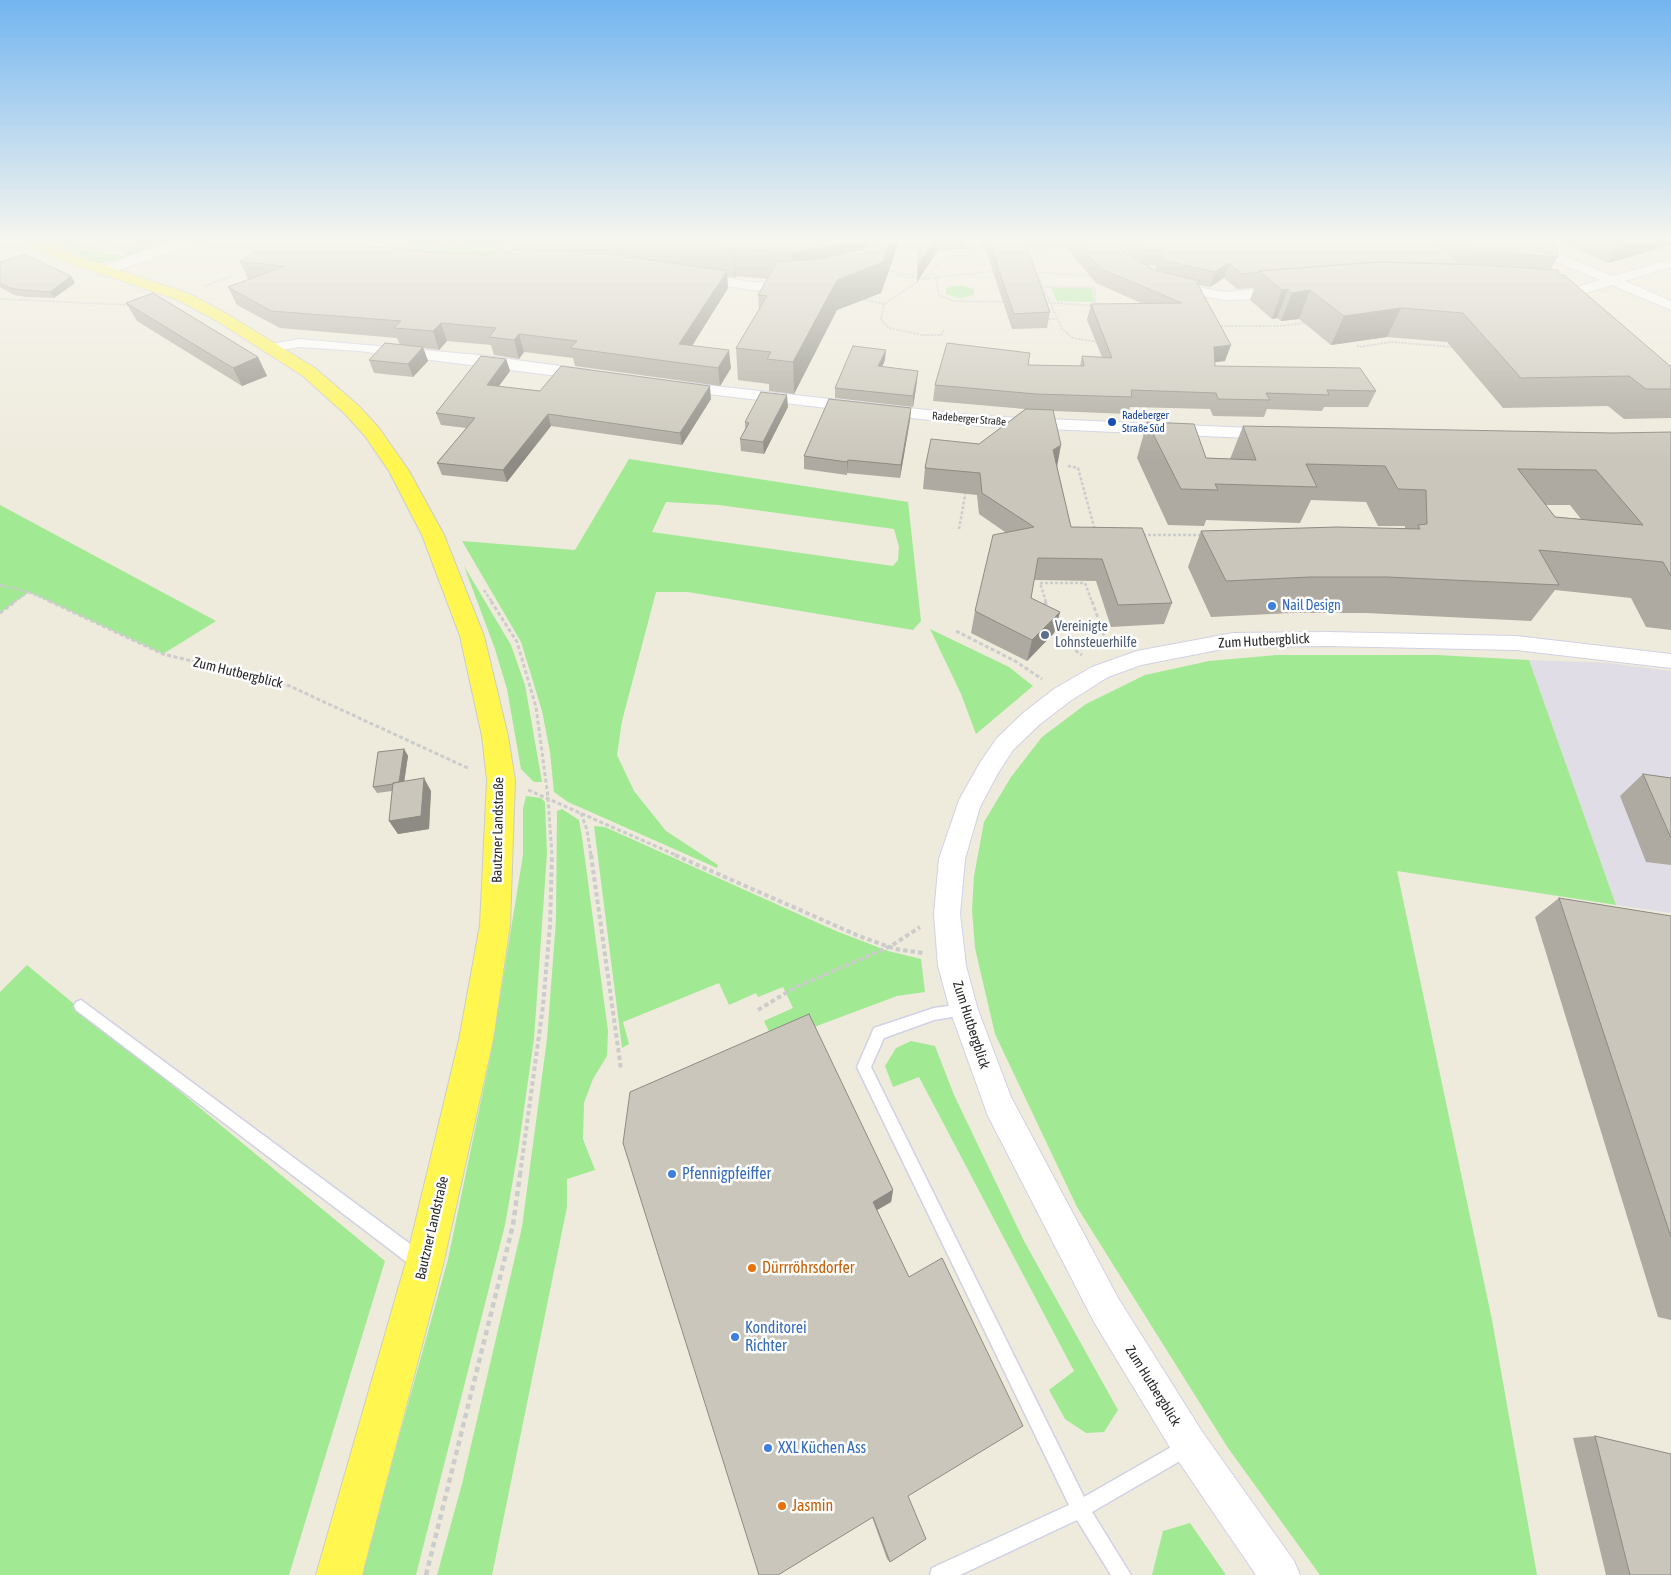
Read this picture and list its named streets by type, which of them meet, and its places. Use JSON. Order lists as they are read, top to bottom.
{
  "streets": {
    "main road": ["Bautzner Landstraße"],
    "street": ["Radeberger Straße", "Zum Hutbergblick"]
  },
  "crossings": [
    ["Zum Hutbergblick", "Bautzner Landstraße"]
  ],
  "places": [
    "Radeberger Straße Süd",
    "Nail Design",
    "Vereinigte Lohnsteuerhilfe",
    "Pfennigpfeiffer",
    "Dürrröhrsdorfer",
    "Konditorei Richter",
    "XXL Küchen Ass",
    "Jasmin"
  ]
}
